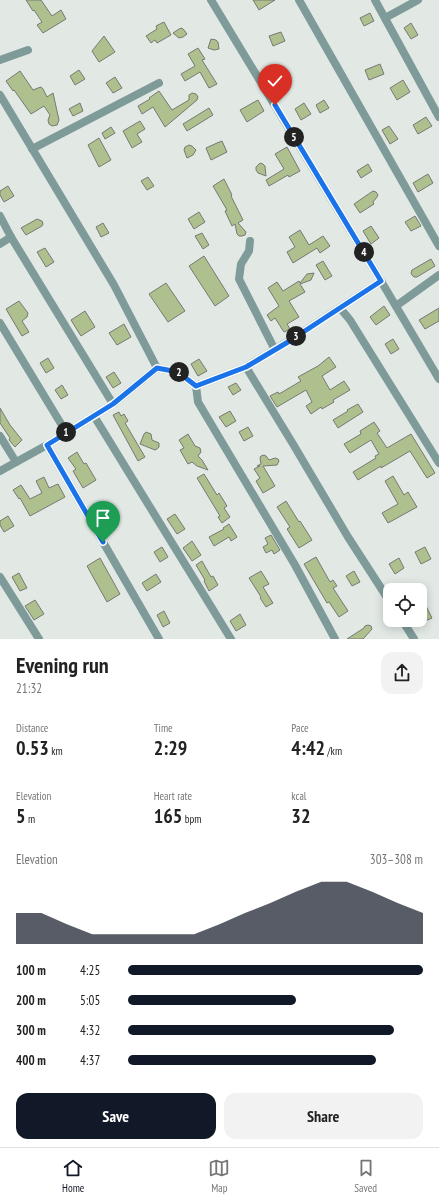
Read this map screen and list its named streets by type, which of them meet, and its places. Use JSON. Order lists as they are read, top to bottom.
{
  "page": {
    "pins": [
      "5",
      "4",
      "3",
      "2",
      "1"
    ],
    "heading": ["Evening run", "21:32"],
    "stats": [
      ["Distance", "0.53 km"],
      ["Time", "2:29"],
      ["Pace", "4:42 /km"],
      ["Elevation", "5 m"],
      ["Heart rate", "165 bpm"],
      ["kcal", "32"]
    ],
    "chart": ["Elevation", "303–308 m"],
    "list": [
      {
        "name": "100 m",
        "note": "4:25"
      },
      {
        "name": "200 m",
        "note": "5:05"
      },
      {
        "name": "300 m",
        "note": "4:32"
      },
      {
        "name": "400 m",
        "note": "4:37"
      }
    ],
    "buttons": ["Save", "Share"],
    "tabs": ["Home", "Map", "Saved"]
  }
}
